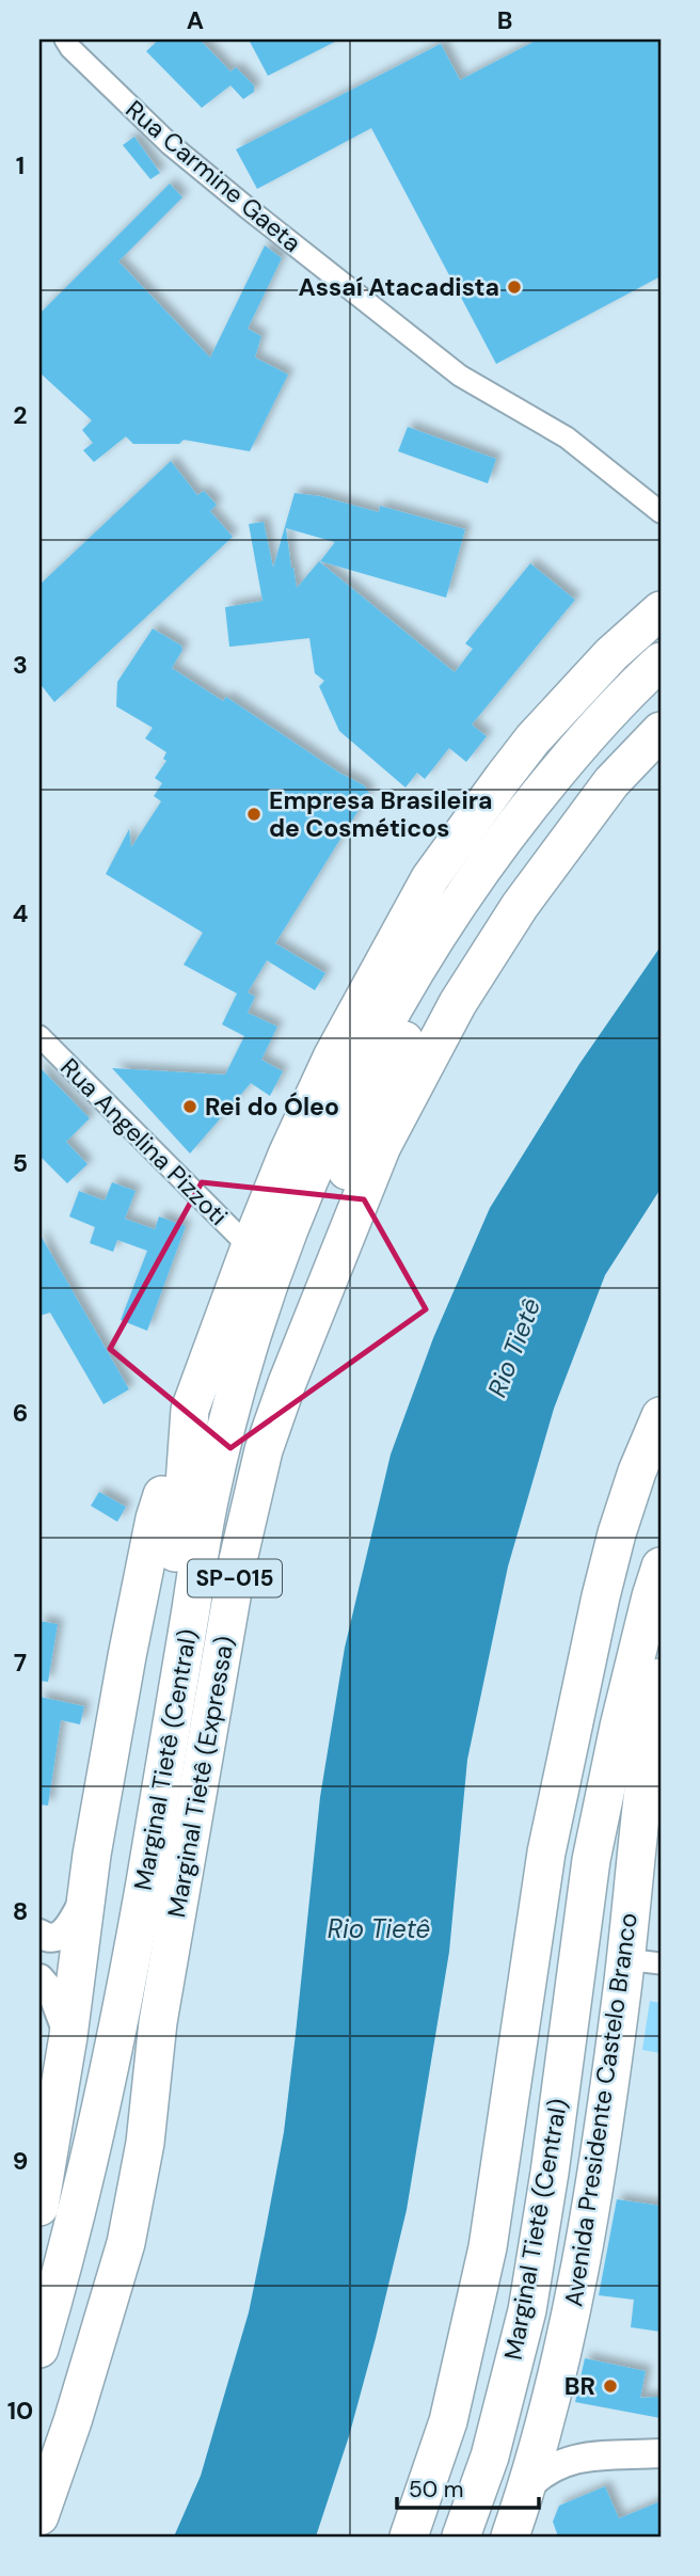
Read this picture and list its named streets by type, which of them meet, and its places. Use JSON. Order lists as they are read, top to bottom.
{
  "streets": {
    "highway": [
      "SP-015",
      "Marginal Tietê (Central)",
      "Marginal Tietê (Expressa)",
      "Avenida Presidente Castelo Branco"
    ],
    "street": ["Rua Carmine Gaeta", "Rua Angelina Pizzoti"]
  },
  "water": ["Rio Tietê"],
  "places": [
    "Assaí Atacadista",
    "Empresa Brasileira de Cosméticos",
    "Rei do Óleo",
    "BR"
  ],
  "scale_bar": "50 m",
  "grid": {
    "columns": ["A", "B"],
    "rows": [
      "1",
      "2",
      "3",
      "4",
      "5",
      "6",
      "7",
      "8",
      "9",
      "10"
    ]
  }
}
